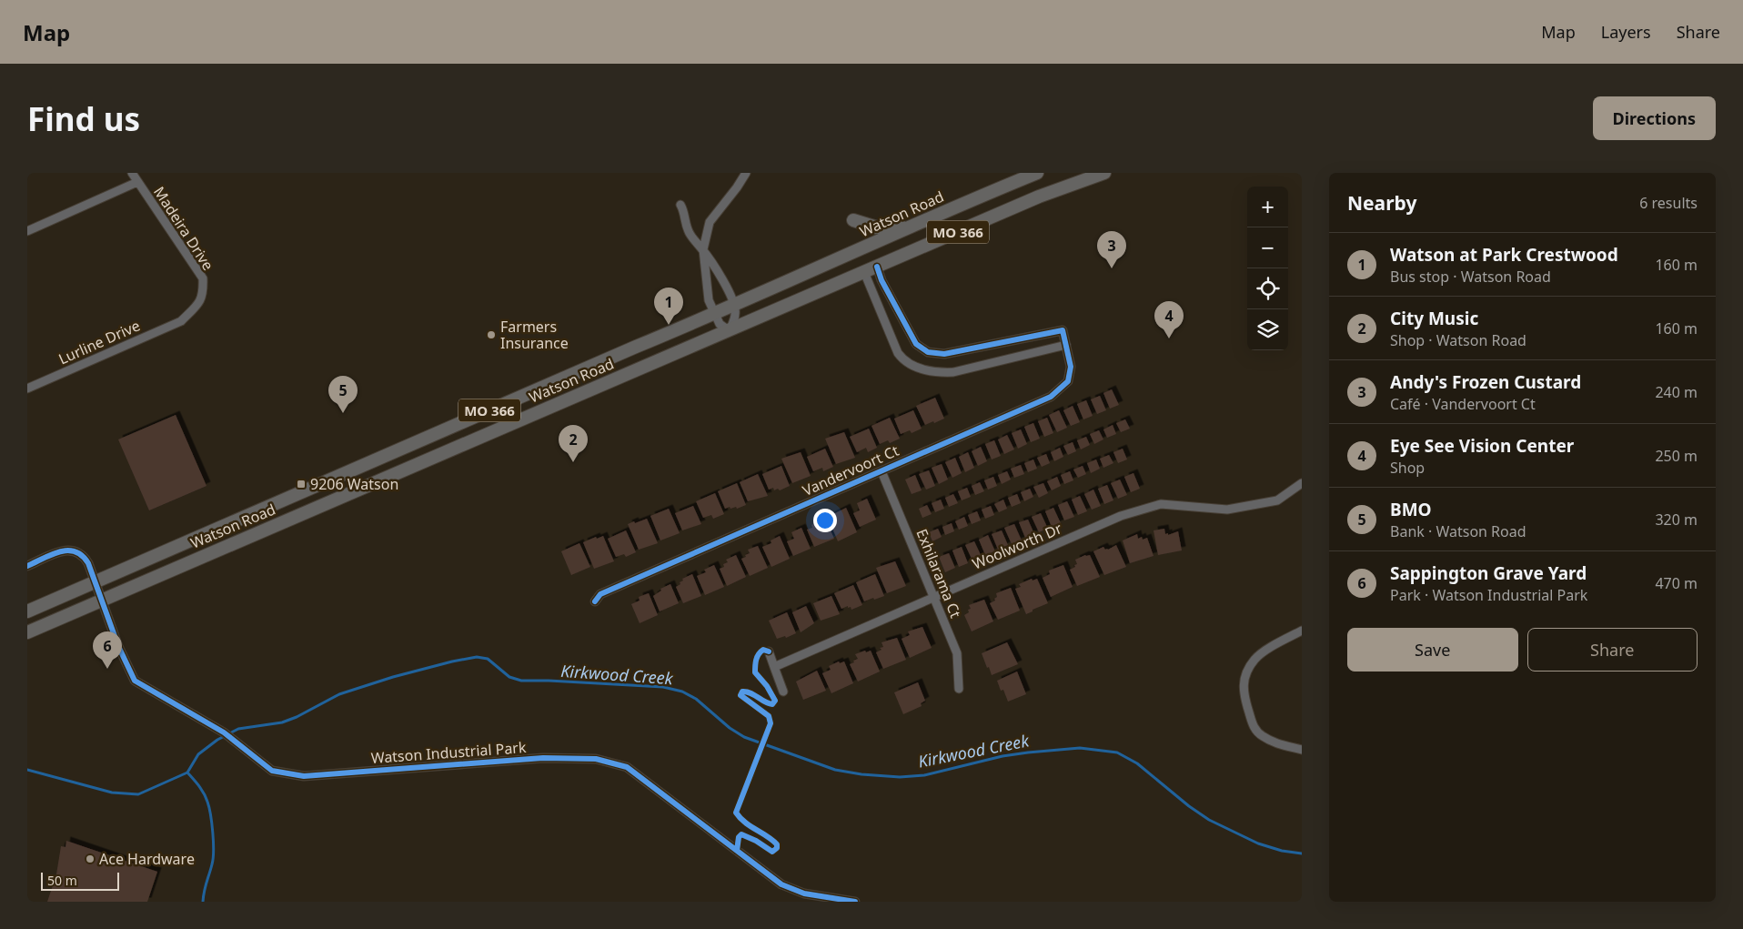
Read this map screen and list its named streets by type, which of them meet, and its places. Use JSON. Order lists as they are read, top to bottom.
{
  "streets": {
    "main road": ["Watson Road", "MO 366"],
    "street": [
      "Madeira Drive",
      "Lurline Drive",
      "Vandervoort Ct",
      "Woolworth Dr",
      "Exhilarama Ct",
      "Watson Industrial Park"
    ]
  },
  "crossings": [
    ["Watson Road", "Vandervoort Ct"],
    ["Watson Road", "Watson Industrial Park"],
    ["Madeira Drive", "Lurline Drive"],
    ["Vandervoort Ct", "Exhilarama Ct"],
    ["Woolworth Dr", "Exhilarama Ct"]
  ],
  "water": ["Kirkwood Creek"],
  "places": {
    "other": ["Farmers Insurance", "Ace Hardware"],
    "transit": ["9206 Watson"]
  },
  "scale_bar": "50 m",
  "page": {
    "header": "Map",
    "nav": ["Map", "Layers", "Share"],
    "buttons": [
      "Directions",
      ["Save", "Share"]
    ],
    "title": "Find us",
    "heading": ["Nearby", "6 results"],
    "map_buttons": ["+", "−"],
    "pins": [
      "3",
      "1",
      "4",
      "5",
      "2",
      "6"
    ],
    "list": [
      {
        "mark": "1",
        "name": "Watson at Park Crestwood",
        "note": "Bus stop · Watson Road",
        "value": "160 m"
      },
      {
        "mark": "2",
        "name": "City Music",
        "note": "Shop · Watson Road",
        "value": "160 m"
      },
      {
        "mark": "3",
        "name": "Andy's Frozen Custard",
        "note": "Café · Vandervoort Ct",
        "value": "240 m"
      },
      {
        "mark": "4",
        "name": "Eye See Vision Center",
        "note": "Shop",
        "value": "250 m"
      },
      {
        "mark": "5",
        "name": "BMO",
        "note": "Bank · Watson Road",
        "value": "320 m"
      },
      {
        "mark": "6",
        "name": "Sappington Grave Yard",
        "note": "Park · Watson Industrial Park",
        "value": "470 m"
      }
    ],
    "scale": "50 m"
  }
}
